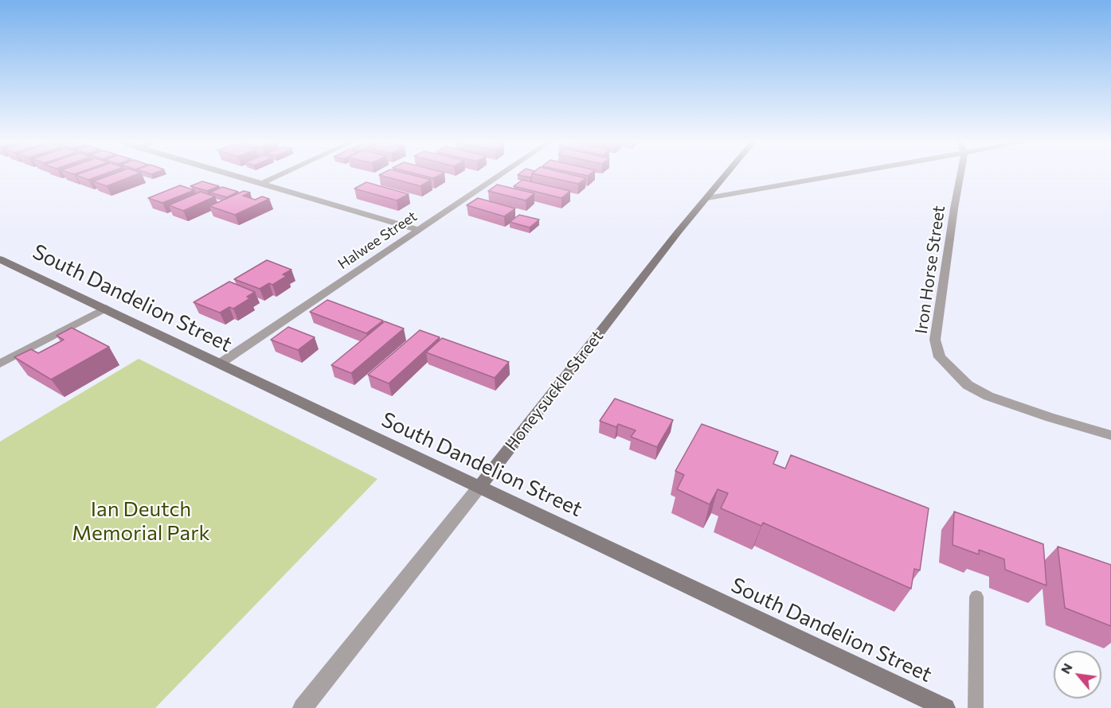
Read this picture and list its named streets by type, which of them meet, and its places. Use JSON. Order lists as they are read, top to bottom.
{
  "streets": {
    "street": [
      "Halwee Street",
      "Iron Horse Street",
      "South Dandelion Street",
      "Honeysuckle Street"
    ]
  },
  "crossings": [
    ["Halwee Street", "South Dandelion Street"],
    ["South Dandelion Street", "Honeysuckle Street"]
  ],
  "parks": ["Ian Deutch Memorial Park"],
  "north": "top left"
}
